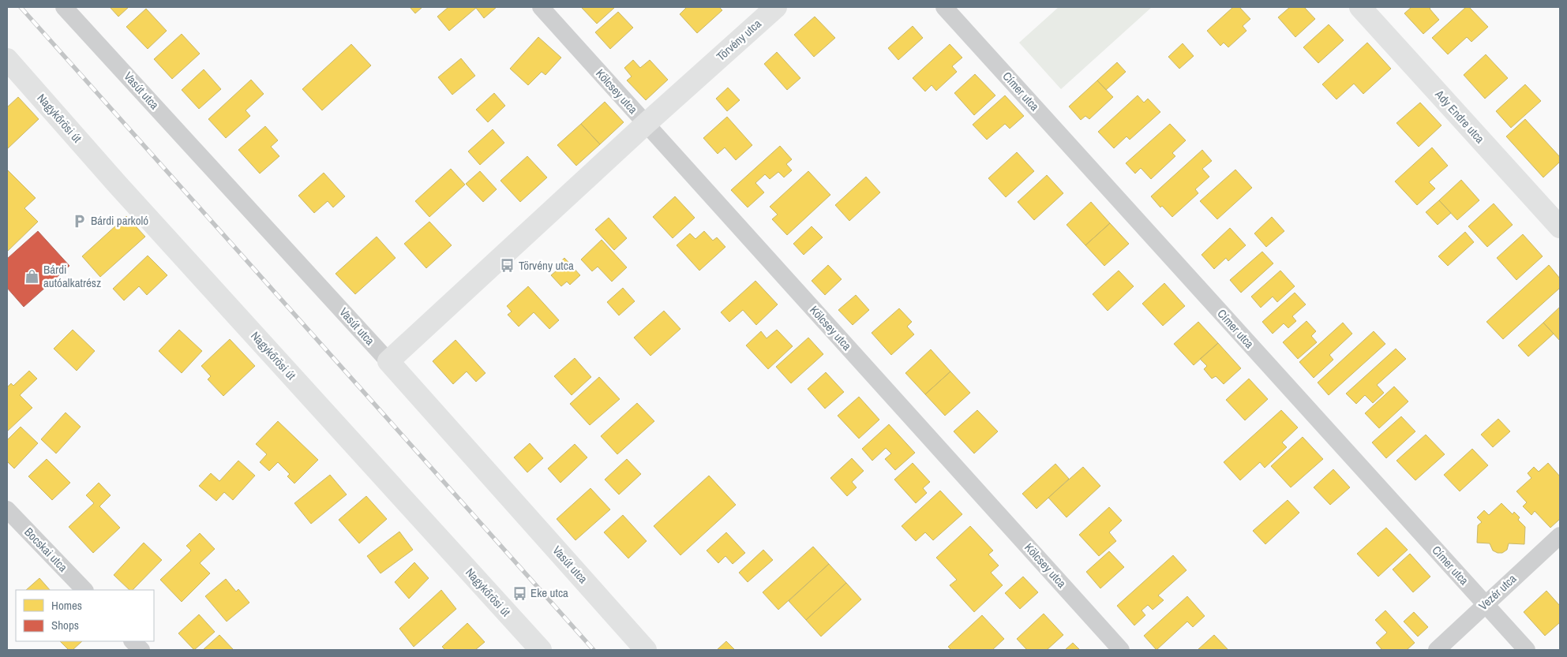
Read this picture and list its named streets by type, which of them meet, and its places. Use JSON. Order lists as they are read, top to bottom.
{
  "streets": {
    "street": [
      "Törvény utca",
      "Vasút utca",
      "Kölcsey utca",
      "Címer utca",
      "Ady Endre utca",
      "Nagykőrösi út",
      "Bocskai utca",
      "Vezér utca"
    ]
  },
  "crossings": [
    ["Törvény utca", "Vasút utca"],
    ["Törvény utca", "Kölcsey utca"],
    ["Címer utca", "Vezér utca"]
  ],
  "places": {
    "parking": ["Bárdi parkoló"],
    "bus stop": ["Törvény utca", "Eke utca"],
    "shop": ["Bárdi autóalkatrész"]
  },
  "legend": ["Homes", "Shops"]
}
